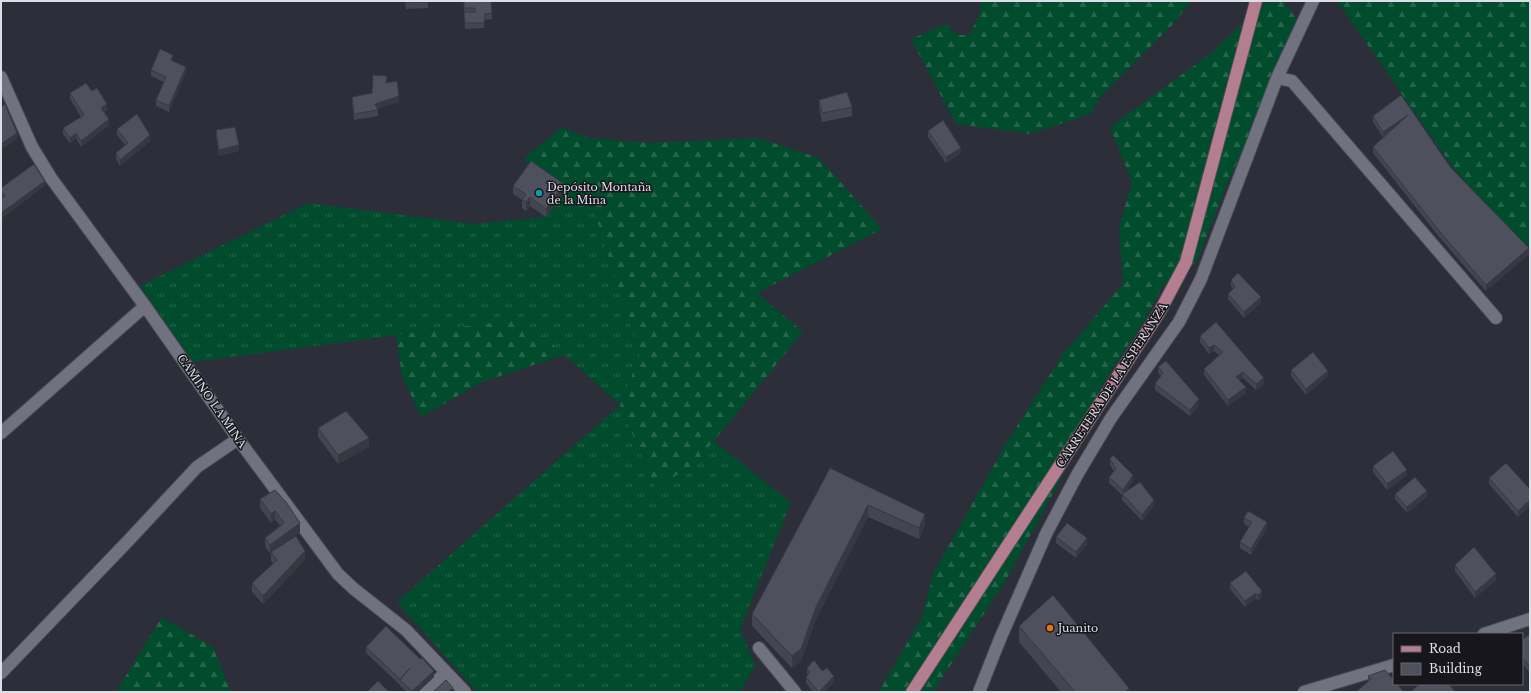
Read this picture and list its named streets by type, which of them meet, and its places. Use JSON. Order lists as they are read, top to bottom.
{
  "streets": {
    "main road": ["CARRETERA DE LA ESPERANZA"],
    "street": ["CAMINO LA MINA"]
  },
  "places": ["Depósito Montaña de la Mina", "Juanito"],
  "legend": ["Road", "Building"]
}
